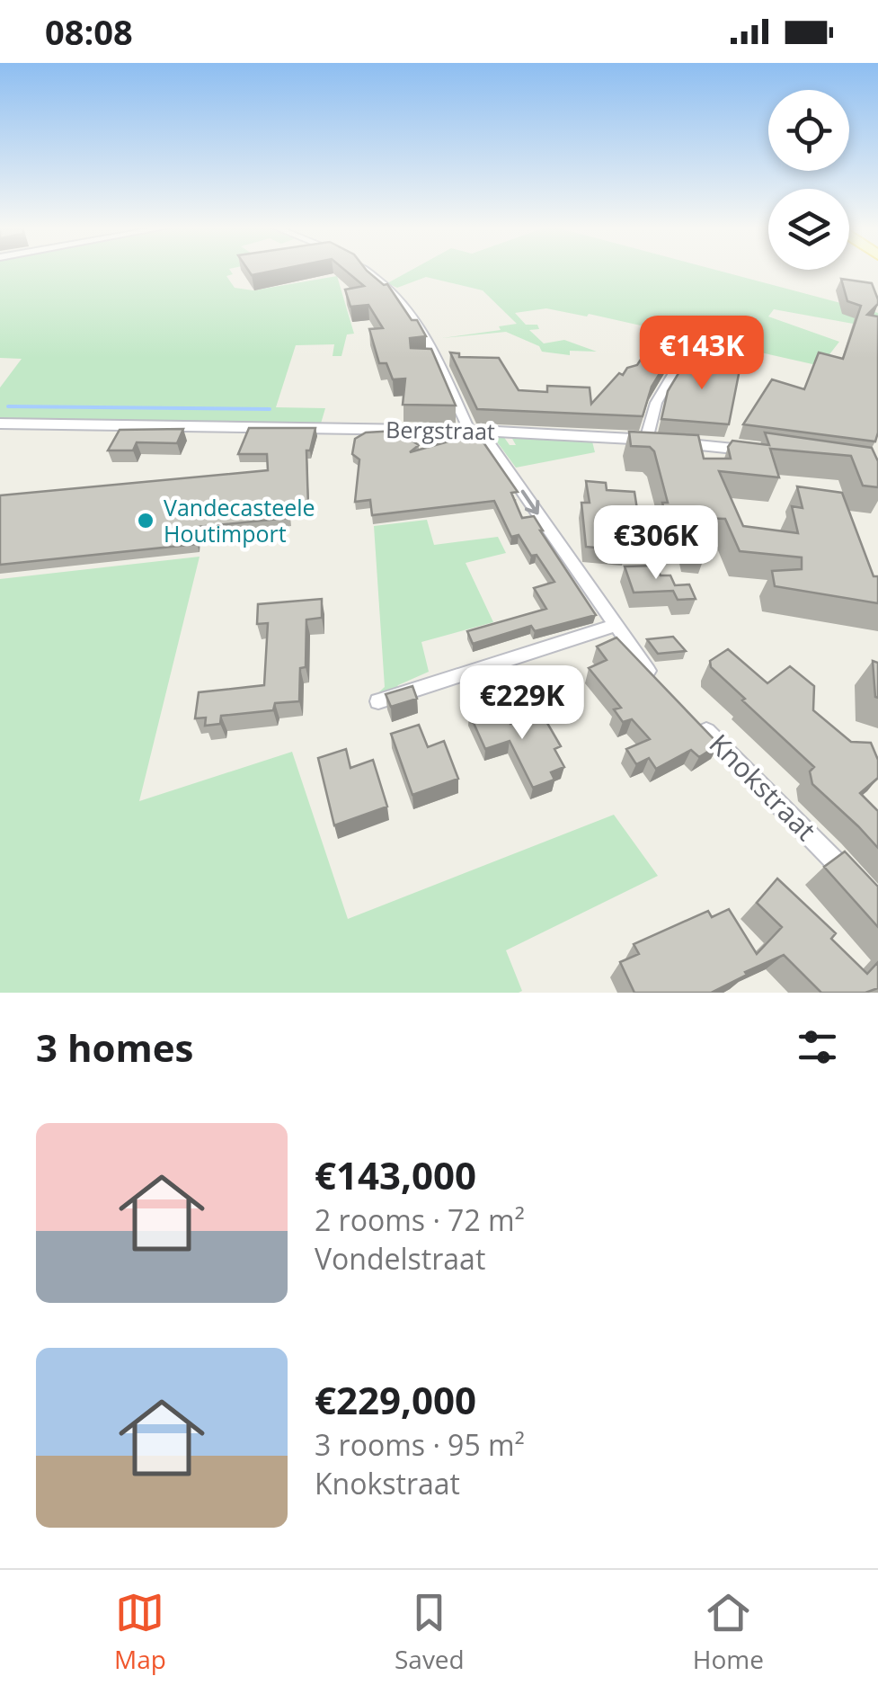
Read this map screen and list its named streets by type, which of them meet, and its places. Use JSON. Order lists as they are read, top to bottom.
{
  "streets": {
    "street": ["Bergstraat", "Knokstraat"]
  },
  "places": ["Vandecasteele Houtimport"],
  "page": {
    "status": "08:08",
    "price": ["€143K", "€306K", "€229K"],
    "heading": "3 homes",
    "list": [
      {
        "name": "€143,000",
        "note": "2 rooms · 72 m² · Vondelstraat"
      },
      {
        "name": "€229,000",
        "note": "3 rooms · 95 m² · Knokstraat"
      }
    ],
    "tabs": ["Map", "Saved", "Home"]
  }
}
